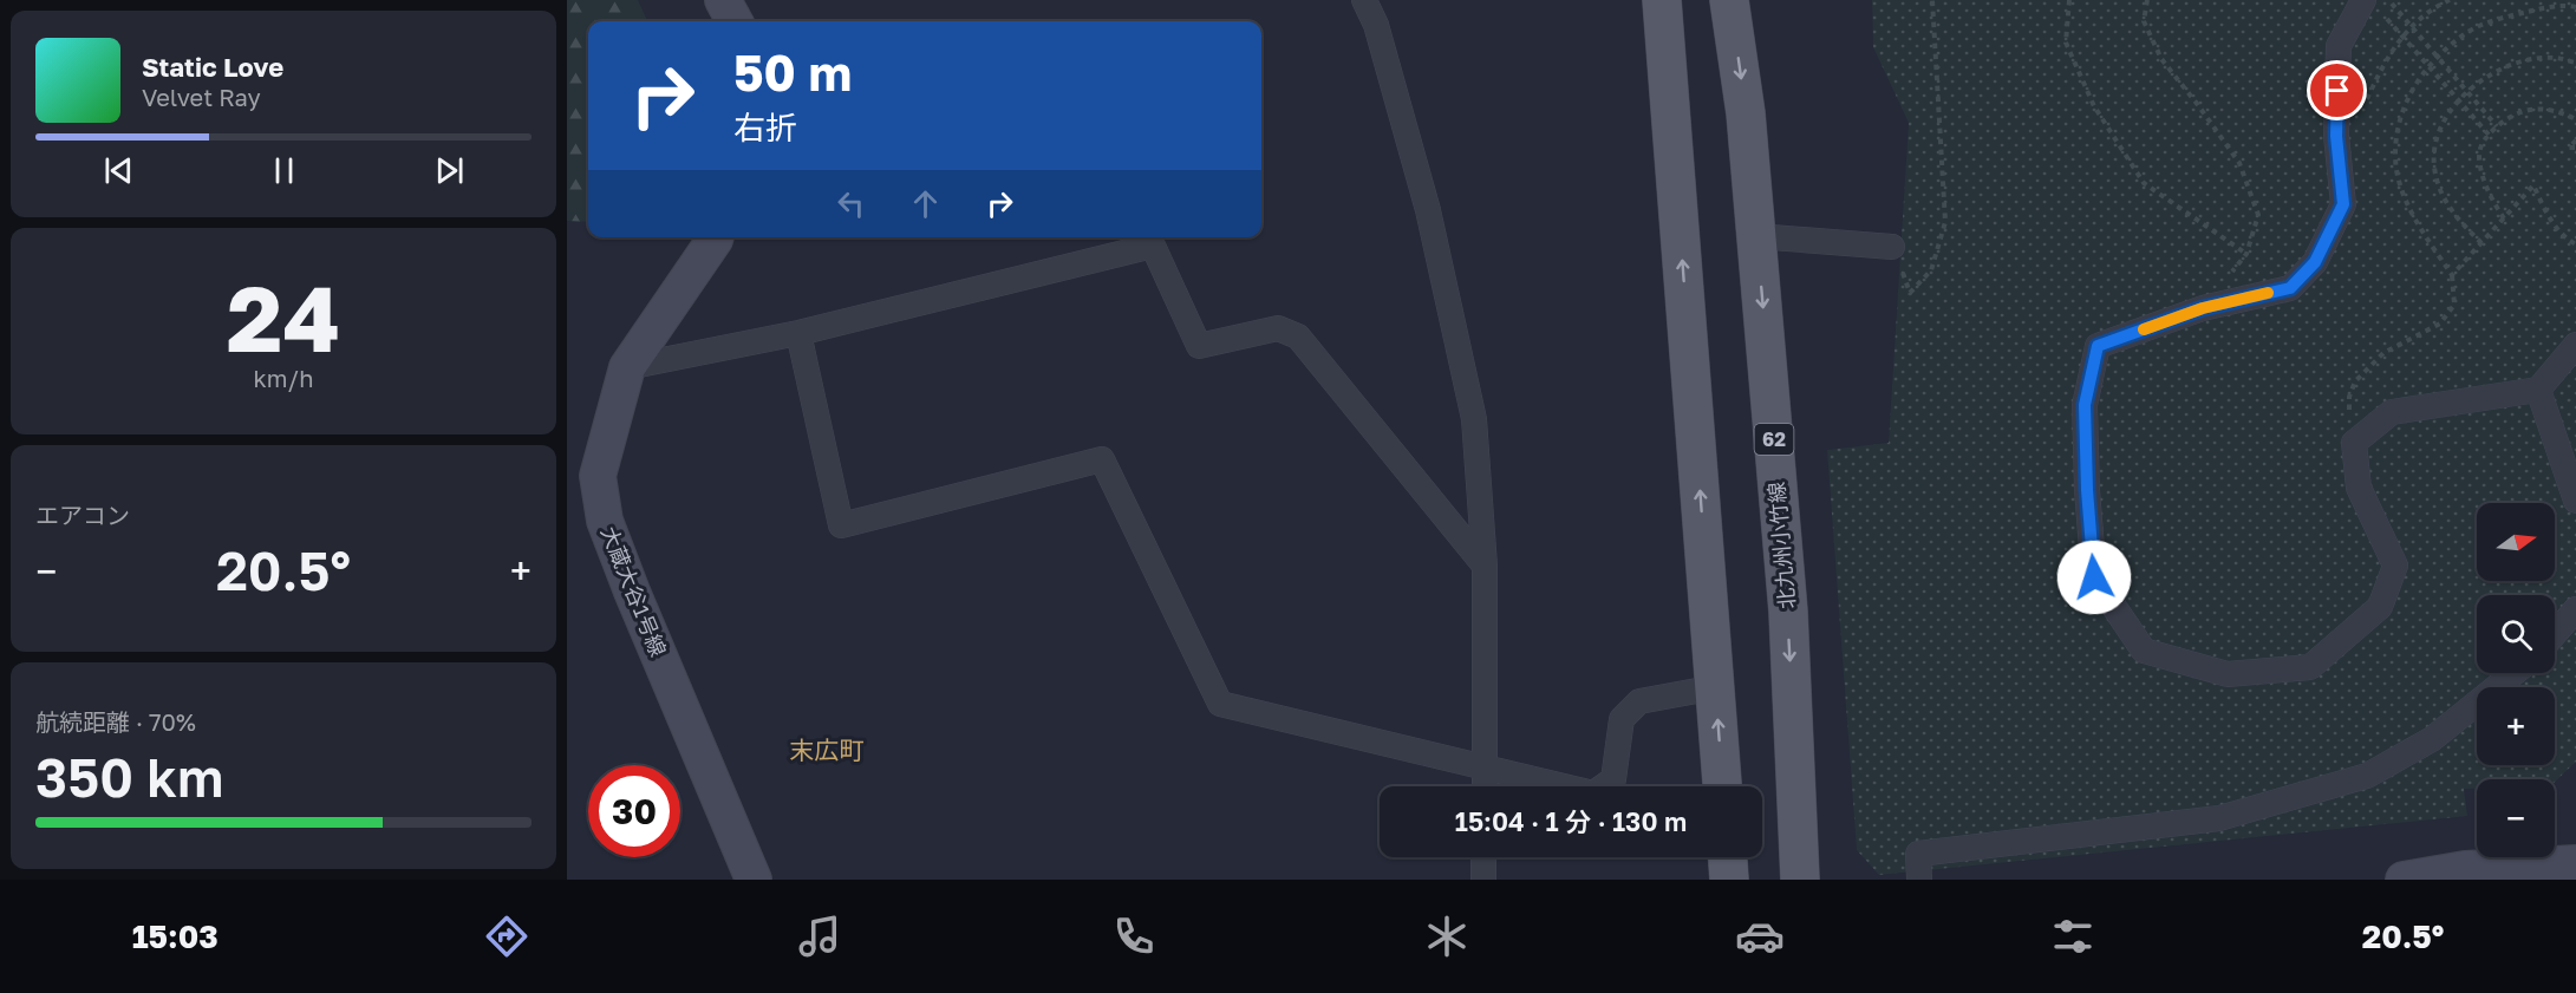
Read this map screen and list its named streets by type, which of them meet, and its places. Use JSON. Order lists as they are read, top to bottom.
{
  "streets": {
    "main road": ["62", "北九州小竹線"],
    "street": ["大蔵大谷1号線"]
  },
  "districts": ["末広町"],
  "north": "right",
  "page": {
    "turn": ["50 m", "右折"],
    "song": ["Static Love", "Velvet Ray"],
    "tile": [
      ["24", "km/h"],
      "エアコン",
      ["航続距離 · 70%", "350 km"]
    ],
    "map_buttons": ["+", "−"],
    "heat": ["−", "20.5°", "+"],
    "limit": "30",
    "trip": "15:04 · 1 分 · 130 m",
    "tabs": ["15:03", "20.5°"]
  }
}
